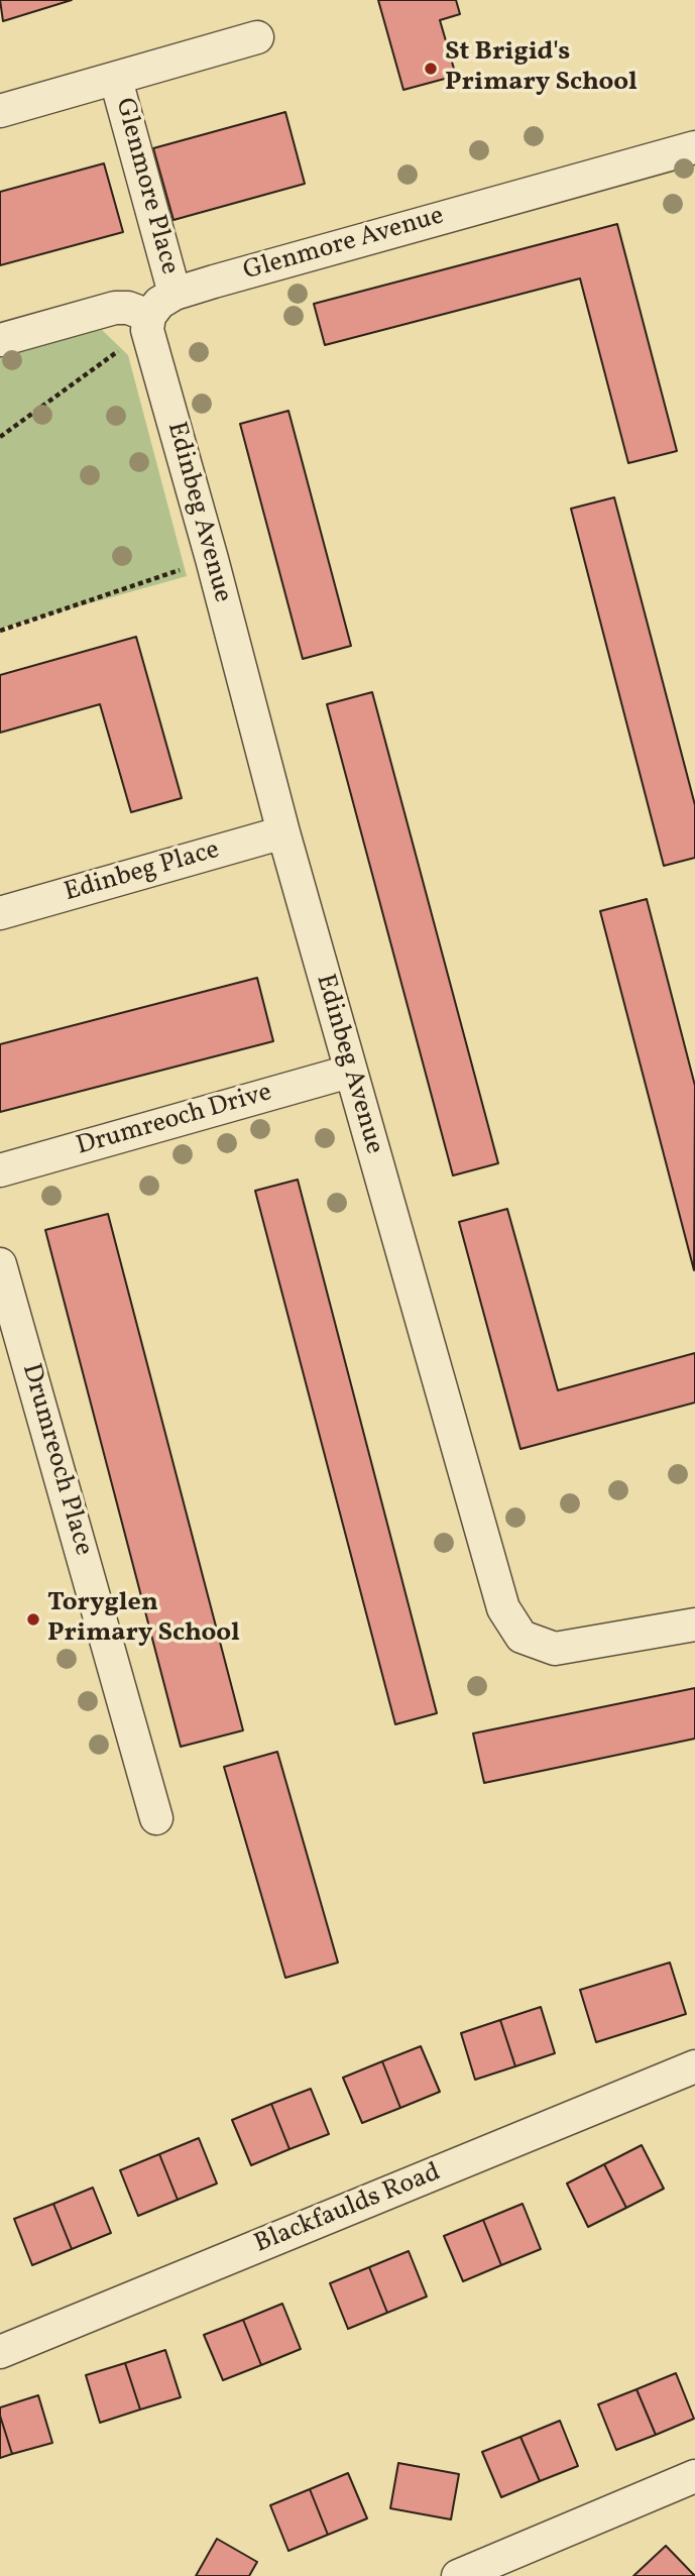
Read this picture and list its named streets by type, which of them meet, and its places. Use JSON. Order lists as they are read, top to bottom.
{
  "streets": {
    "street": [
      "Glenmore Place",
      "Glenmore Avenue",
      "Edinbeg Avenue",
      "Edinbeg Place",
      "Drumreoch Drive",
      "Drumreoch Place",
      "Blackfaulds Road"
    ]
  },
  "crossings": [
    ["Glenmore Place", "Glenmore Avenue"],
    ["Glenmore Avenue", "Edinbeg Avenue"],
    ["Edinbeg Avenue", "Edinbeg Place"],
    ["Edinbeg Avenue", "Drumreoch Drive"]
  ],
  "places": ["St Brigid's Primary School", "Toryglen Primary School"]
}
